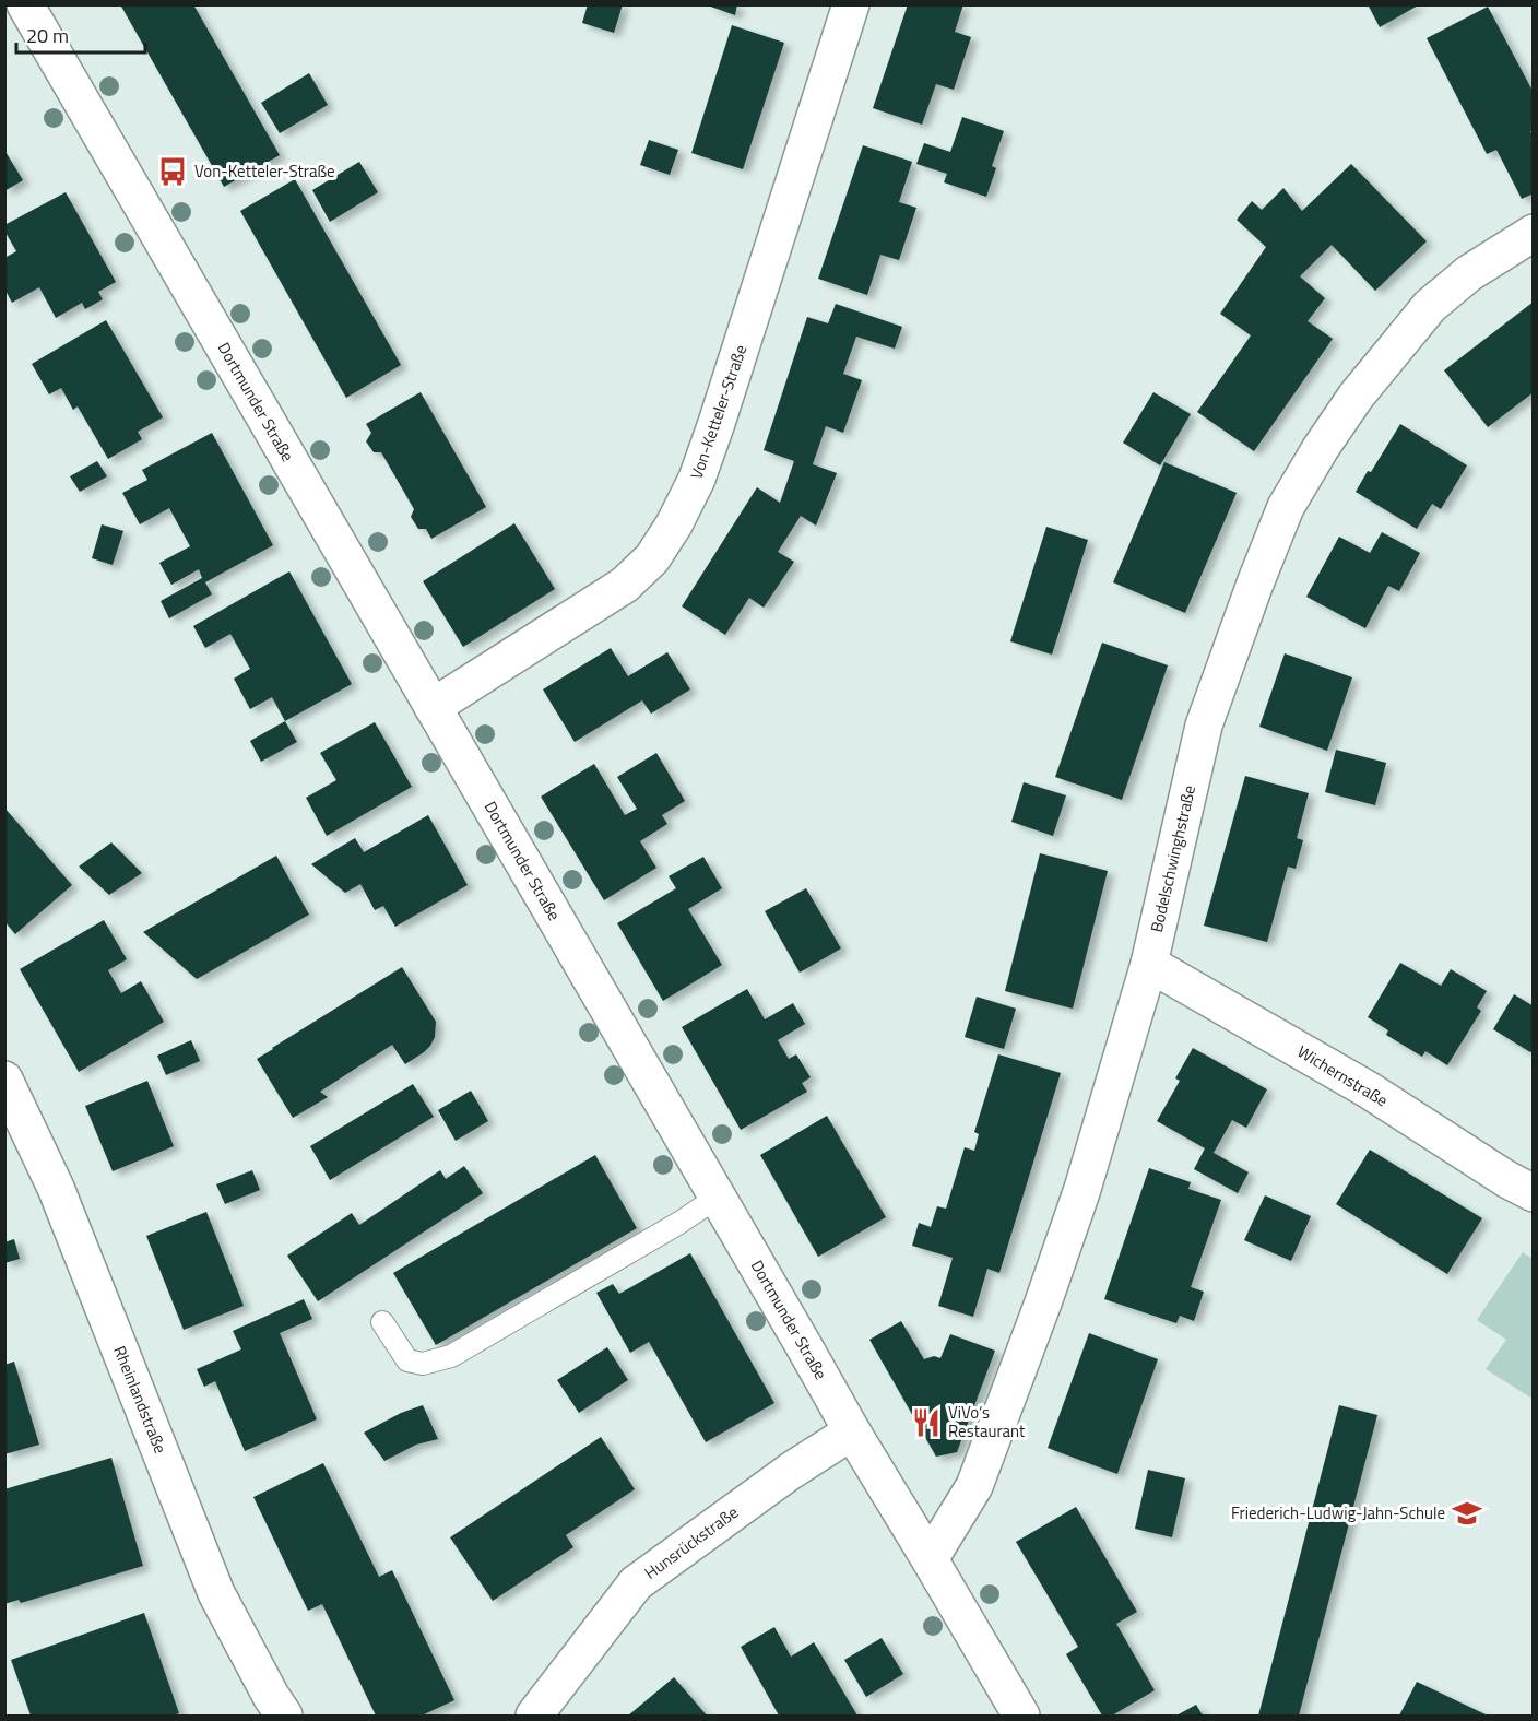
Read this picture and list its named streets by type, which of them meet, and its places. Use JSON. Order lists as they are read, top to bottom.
{
  "streets": {
    "street": [
      "Dortmunder Straße",
      "Von-Ketteler-Straße",
      "Bodelschwinghstraße",
      "Wichernstraße",
      "Rheinlandstraße",
      "Hunsrückstraße"
    ]
  },
  "crossings": [
    ["Dortmunder Straße", "Von-Ketteler-Straße"],
    ["Dortmunder Straße", "Bodelschwinghstraße"],
    ["Dortmunder Straße", "Hunsrückstraße"],
    ["Bodelschwinghstraße", "Wichernstraße"]
  ],
  "places": {
    "bus stop": ["Von-Ketteler-Straße"],
    "restaurant": ["ViVo‘s Restaurant"],
    "school or university": ["Friederich-Ludwig-Jahn-Schule"]
  },
  "scale_bar": "20 m"
}
